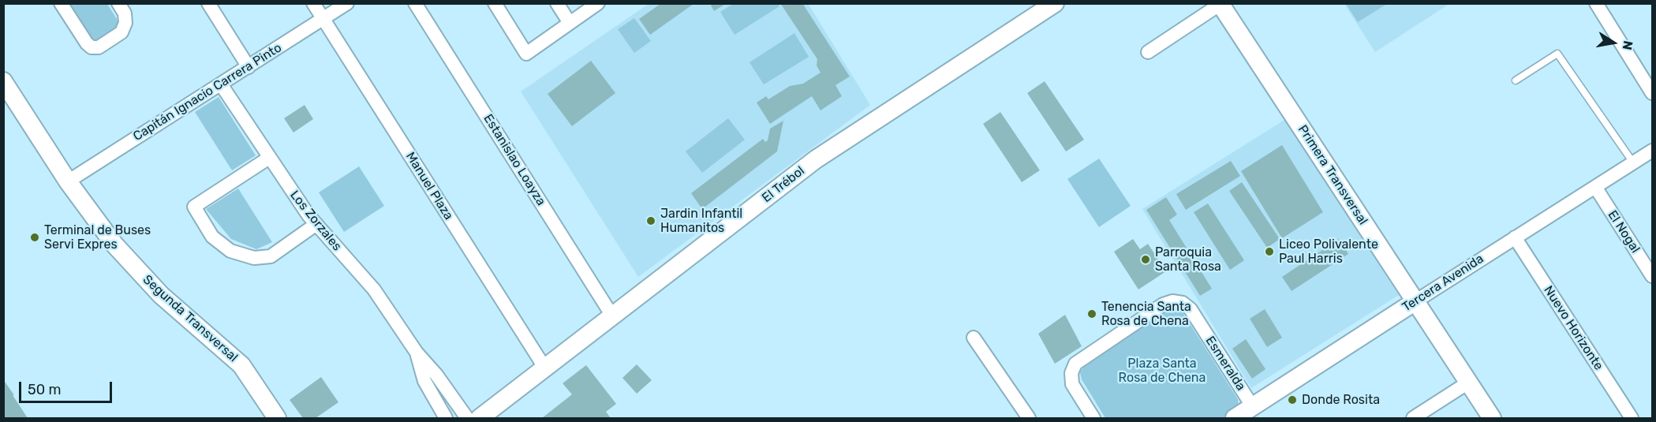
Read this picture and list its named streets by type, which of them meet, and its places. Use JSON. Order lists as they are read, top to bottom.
{
  "streets": {
    "street": [
      "Capitán Ignacio Carrera Pinto",
      "Estanislao Loayza",
      "Primera Transversal",
      "El Trébol",
      "Manuel Plaza",
      "Los Zorzales",
      "El Nogal",
      "Tercera Avenida",
      "Segunda Transversal",
      "Nuevo Horizonte",
      "Esmeralda"
    ]
  },
  "crossings": [
    ["Capitán Ignacio Carrera Pinto", "Manuel Plaza"],
    ["Capitán Ignacio Carrera Pinto", "Los Zorzales"],
    ["Capitán Ignacio Carrera Pinto", "Segunda Transversal"],
    ["Estanislao Loayza", "El Trébol"],
    ["Primera Transversal", "Tercera Avenida"],
    ["El Trébol", "Manuel Plaza"],
    ["El Nogal", "Tercera Avenida"],
    ["Tercera Avenida", "Nuevo Horizonte"],
    ["Tercera Avenida", "Esmeralda"]
  ],
  "parks": ["Plaza Santa Rosa de Chena"],
  "places": [
    "Jardin Infantil Humanitos",
    "Terminal de Buses Servi Expres",
    "Liceo Polivalente Paul Harris",
    "Parroquia Santa Rosa",
    "Tenencia Santa Rosa de Chena",
    "Donde Rosita"
  ],
  "scale_bar": "50 m",
  "north": "right"
}
